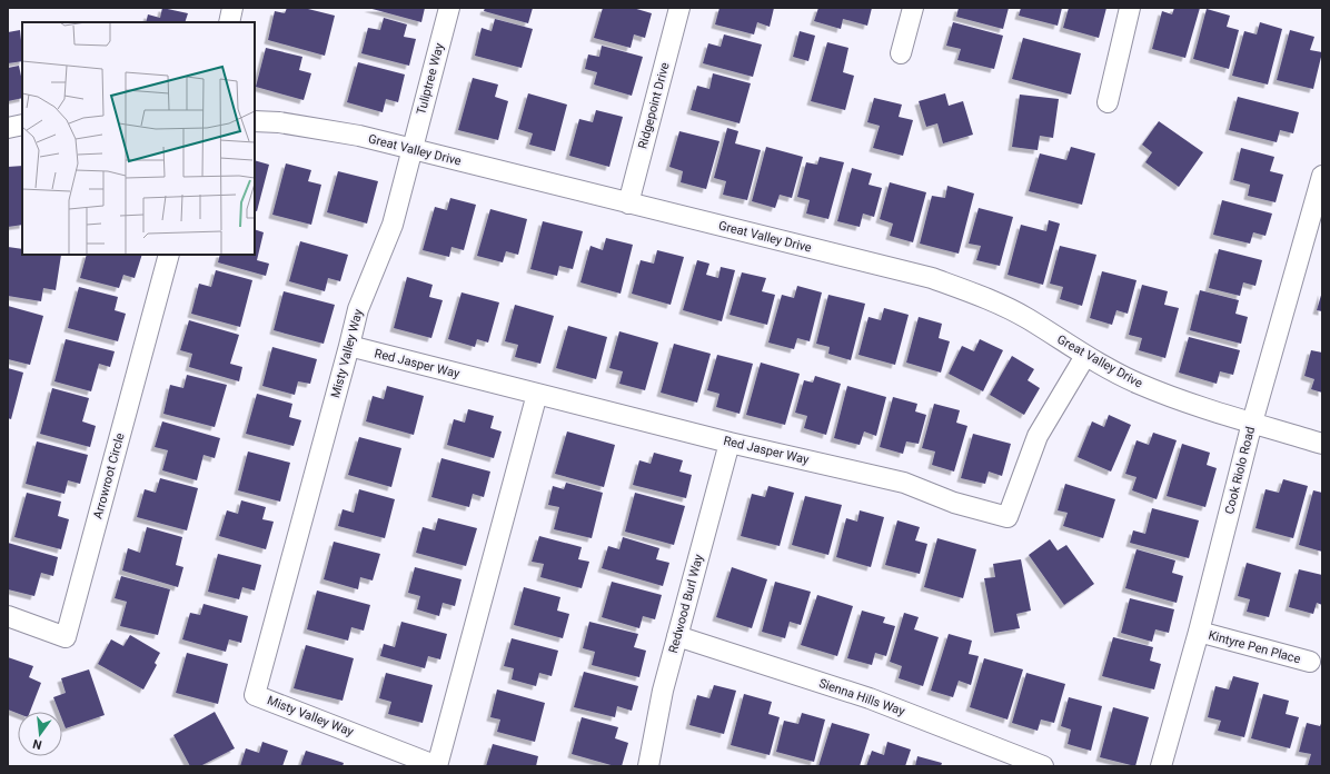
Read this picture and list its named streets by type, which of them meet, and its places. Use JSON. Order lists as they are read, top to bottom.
{
  "streets": {
    "street": [
      "Tuliptree Way",
      "Ridgepoint Drive",
      "Great Valley Drive",
      "Misty Valley Way",
      "Red Jasper Way",
      "Cook Riolo Road",
      "Arrowroot Circle",
      "Redwood Burl Way",
      "Kintyre Pen Place",
      "Sienna Hills Way"
    ]
  },
  "crossings": [
    ["Tuliptree Way", "Great Valley Drive"],
    ["Tuliptree Way", "Misty Valley Way"],
    ["Ridgepoint Drive", "Great Valley Drive"],
    ["Great Valley Drive", "Misty Valley Way"],
    ["Great Valley Drive", "Red Jasper Way"],
    ["Great Valley Drive", "Cook Riolo Road"],
    ["Misty Valley Way", "Red Jasper Way"],
    ["Red Jasper Way", "Redwood Burl Way"],
    ["Cook Riolo Road", "Kintyre Pen Place"],
    ["Redwood Burl Way", "Sienna Hills Way"]
  ],
  "north": "bottom"
}
